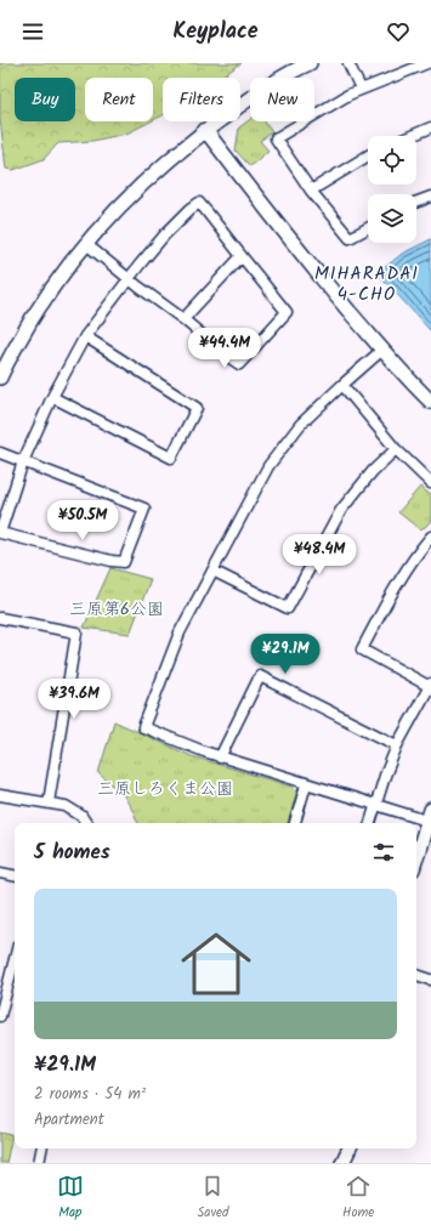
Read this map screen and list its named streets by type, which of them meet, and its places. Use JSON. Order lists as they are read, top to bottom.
{
  "districts": ["MIHARADAI 4-CHO"],
  "parks": ["三原第6公園", "三原しろくま公園"],
  "page": {
    "header": "Keyplace",
    "chip": [
      "Buy",
      "Rent",
      "Filters",
      "New"
    ],
    "price": [
      "¥44.4M",
      "¥50.5M",
      "¥48.4M",
      "¥29.1M",
      "¥39.6M"
    ],
    "heading": "5 homes",
    "list": [
      {
        "name": "¥29.1M",
        "note": "2 rooms · 54 m² · Apartment"
      }
    ],
    "tabs": ["Map", "Saved", "Home"]
  }
}
